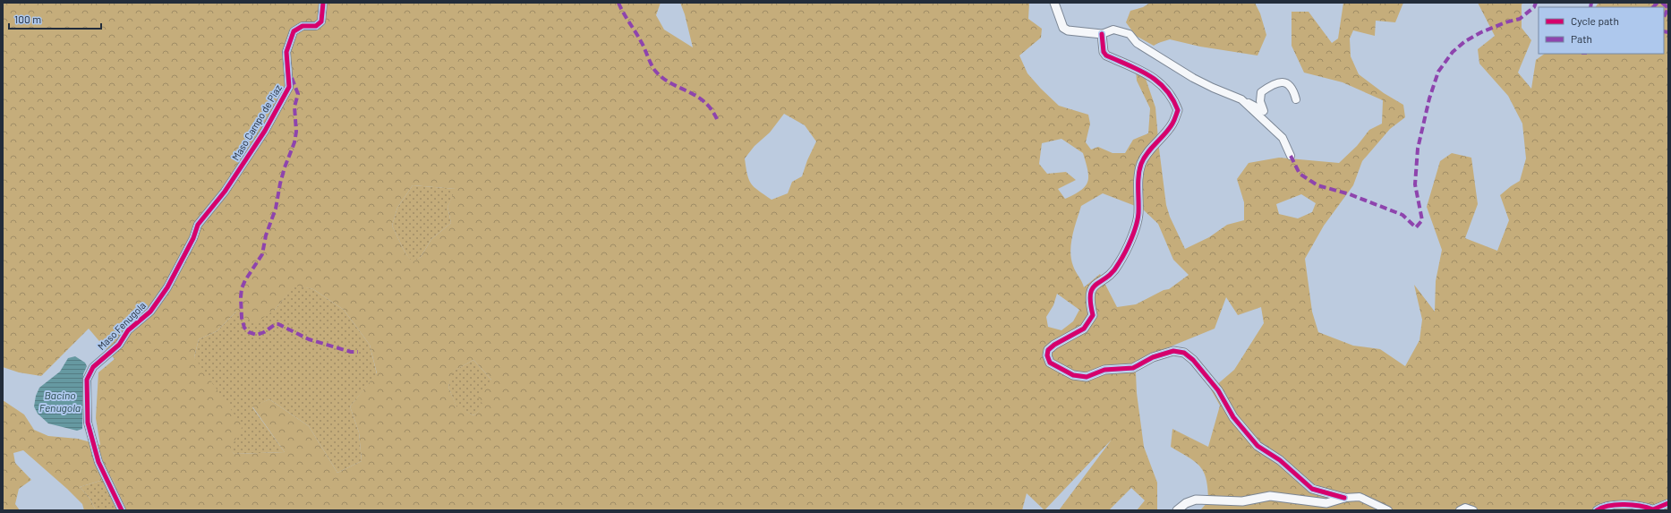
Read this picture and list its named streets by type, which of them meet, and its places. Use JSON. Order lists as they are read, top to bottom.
{
  "streets": {
    "street": ["Maso Campo de Piaz", "Maso Fenugola"]
  },
  "crossings": [
    ["Maso Campo de Piaz", "Maso Fenugola"]
  ],
  "water": ["Bacino Fenugola"],
  "legend": ["Cycle path", "Path"],
  "scale_bar": "100 m"
}
